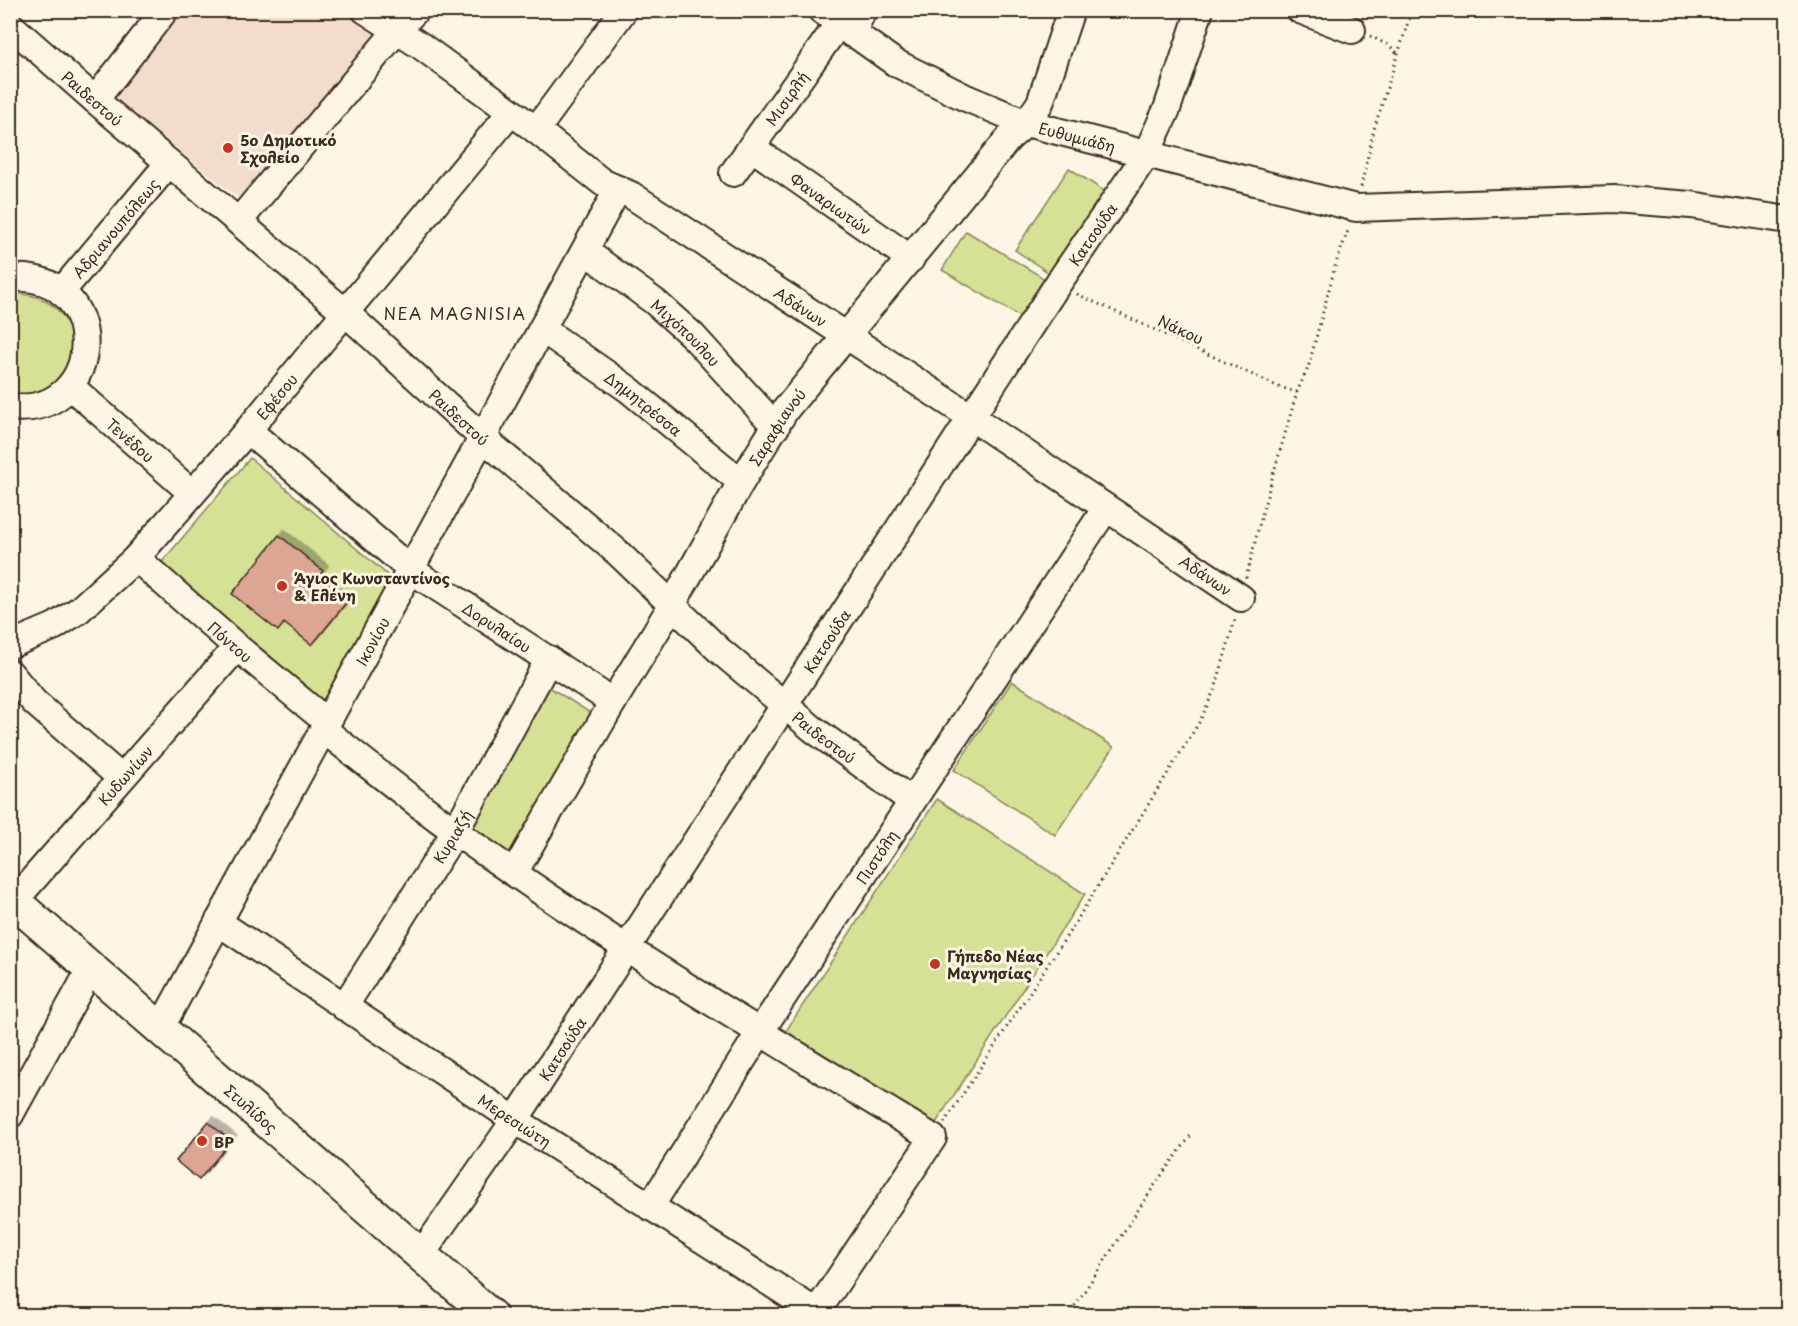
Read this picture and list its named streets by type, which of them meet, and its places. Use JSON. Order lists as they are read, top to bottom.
{
  "streets": {
    "main road": ["Στυλίδος"],
    "street": [
      "Ραιδεστού",
      "Μισιρλή",
      "Ευθυμιάδη",
      "Φαναριωτών",
      "Αδριανουπόλεως",
      "Κατσούδα",
      "Αδάνων",
      "Μιχόπουλου",
      "Εφέσου",
      "Δημητρέσσα",
      "Σαραφιανού",
      "Τενέδου",
      "Δορυλαίου",
      "Ικονίου",
      "Πόντου",
      "Κυδωνίων",
      "Κυριαζή",
      "Πιστόλη",
      "Μερεσιώτη"
    ],
    "path": ["Νάκου"]
  },
  "crossings": [
    ["Ραιδεστού", "Αδριανουπόλεως"],
    ["Ραιδεστού", "Κατσούδα"],
    ["Ραιδεστού", "Εφέσου"],
    ["Ραιδεστού", "Σαραφιανού"],
    ["Ραιδεστού", "Ικονίου"],
    ["Ραιδεστού", "Πιστόλη"],
    ["Μισιρλή", "Ευθυμιάδη"],
    ["Μισιρλή", "Φαναριωτών"],
    ["Ευθυμιάδη", "Κατσούδα"],
    ["Ευθυμιάδη", "Σαραφιανού"],
    ["Φαναριωτών", "Σαραφιανού"],
    ["Κατσούδα", "Αδάνων"],
    ["Κατσούδα", "Νάκου"],
    ["Κατσούδα", "Πόντου"],
    ["Κατσούδα", "Στυλίδος"],
    ["Κατσούδα", "Μερεσιώτη"],
    ["Αδάνων", "Εφέσου"],
    ["Αδάνων", "Σαραφιανού"],
    ["Αδάνων", "Ικονίου"],
    ["Αδάνων", "Πιστόλη"],
    ["Μιχόπουλου", "Σαραφιανού"],
    ["Μιχόπουλου", "Ικονίου"],
    ["Εφέσου", "Τενέδου"],
    ["Εφέσου", "Δορυλαίου"],
    ["Εφέσου", "Πόντου"],
    ["Δημητρέσσα", "Σαραφιανού"],
    ["Δημητρέσσα", "Ικονίου"],
    ["Σαραφιανού", "Δορυλαίου"],
    ["Σαραφιανού", "Πόντου"],
    ["Δορυλαίου", "Ικονίου"],
    ["Δορυλαίου", "Κυριαζή"],
    ["Ικονίου", "Πόντου"],
    ["Ικονίου", "Στυλίδος"],
    ["Ικονίου", "Μερεσιώτη"],
    ["Πόντου", "Κυδωνίων"],
    ["Πόντου", "Κυριαζή"],
    ["Πόντου", "Πιστόλη"],
    ["Πόντου", "Μερεσιώτη"],
    ["Κυδωνίων", "Στυλίδος"],
    ["Κυριαζή", "Μερεσιώτη"],
    ["Πιστόλη", "Μερεσιώτη"]
  ],
  "districts": ["NEA MAGNISIA"],
  "places": [
    "5ο Δημοτικό Σχολείο",
    "Άγιος Κωνσταντίνος & Ελένη",
    "Γήπεδο Νέας Μαγνησίας",
    "BP"
  ]
}
